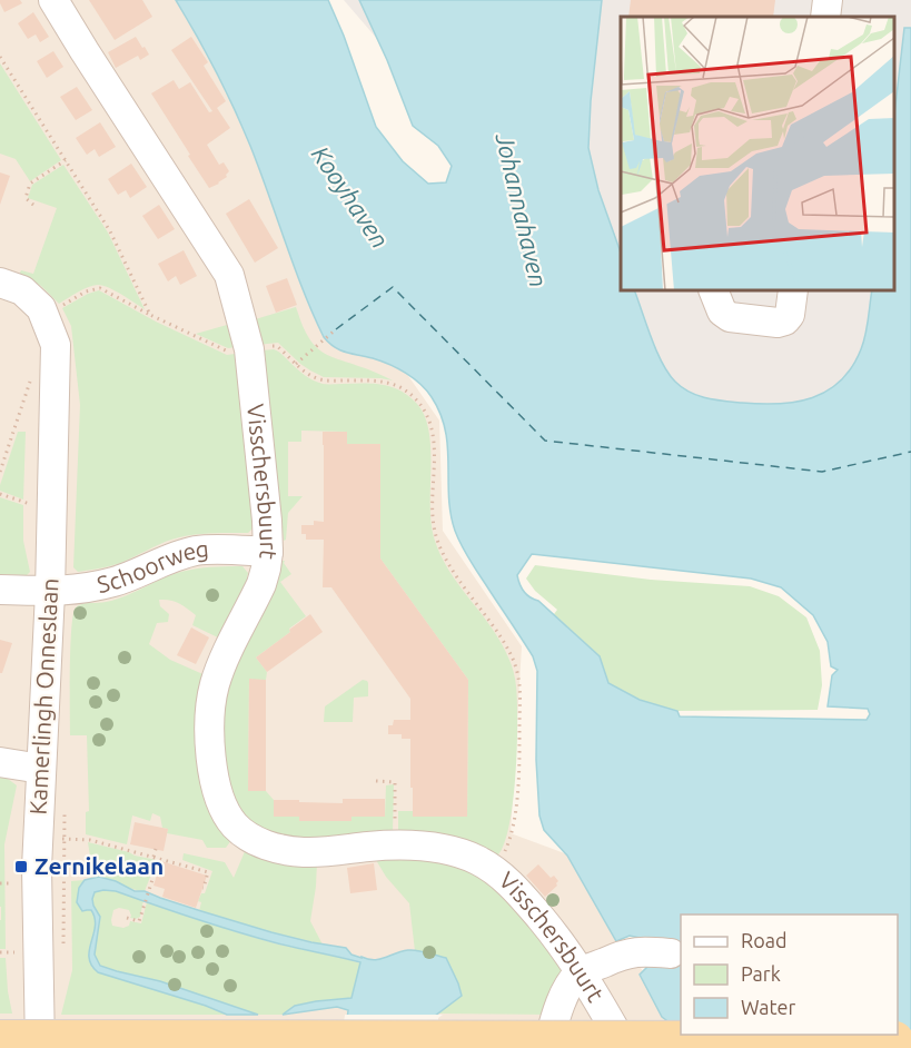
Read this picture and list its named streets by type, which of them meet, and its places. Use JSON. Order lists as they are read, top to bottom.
{
  "streets": {
    "street": ["Visschersbuurt", "Schoorweg", "Kamerlingh Onneslaan"]
  },
  "crossings": [
    ["Visschersbuurt", "Schoorweg"],
    ["Schoorweg", "Kamerlingh Onneslaan"]
  ],
  "water": ["Kooyhaven", "Johannahaven"],
  "places": {
    "transit": ["Zernikelaan"]
  },
  "legend": ["Road", "Park", "Water"]
}
